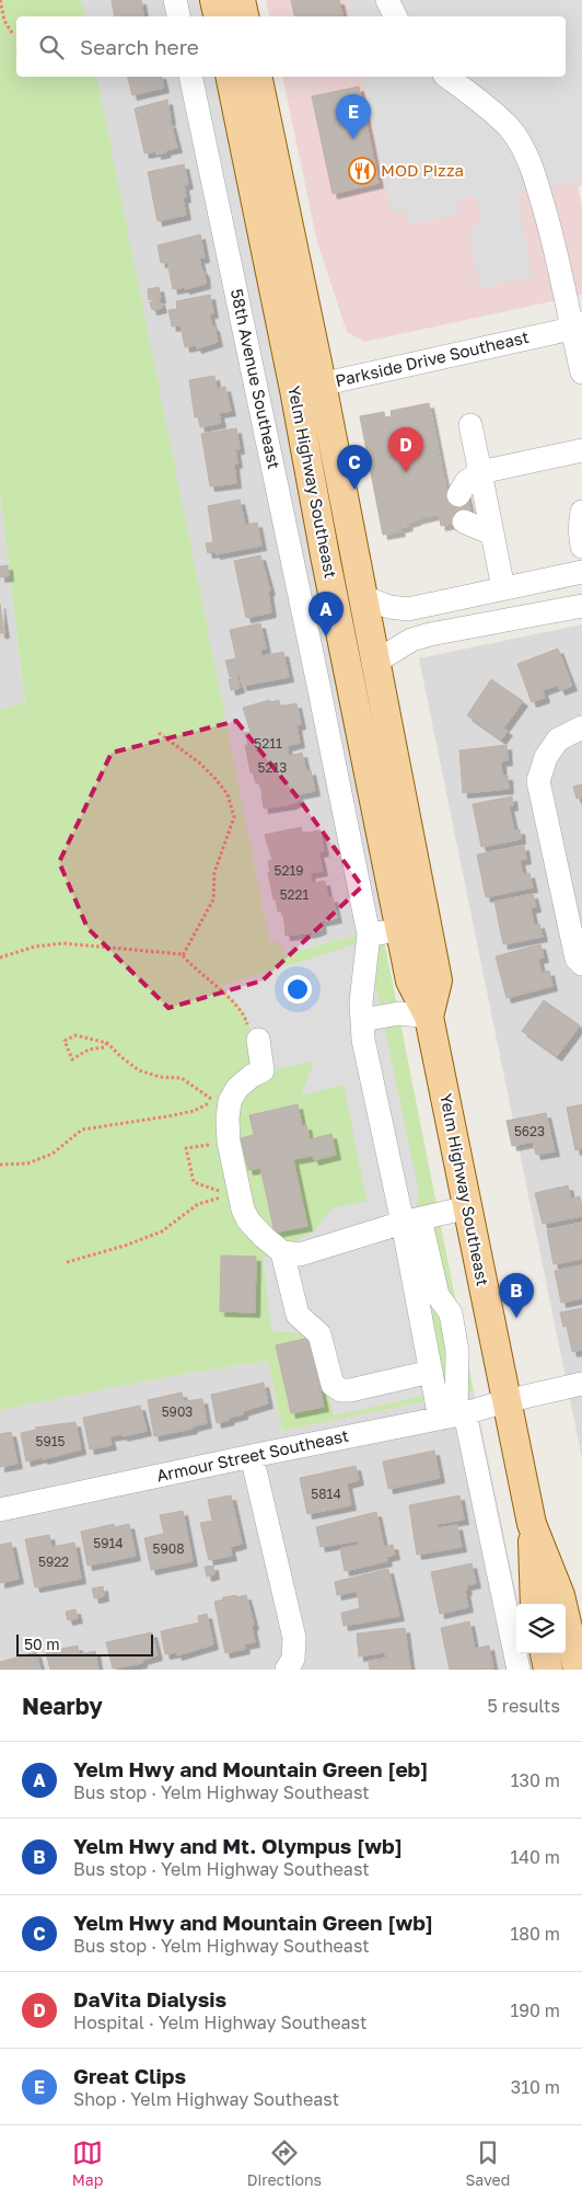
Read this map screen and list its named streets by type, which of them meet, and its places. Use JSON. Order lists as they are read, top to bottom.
{
  "streets": {
    "main road": ["Yelm Highway Southeast"],
    "street": ["Parkside Drive Southeast", "58th Avenue Southeast", "Armour Street Southeast"]
  },
  "crossings": [
    ["Parkside Drive Southeast", "Yelm Highway Southeast"],
    ["Yelm Highway Southeast", "Armour Street Southeast"]
  ],
  "places": {
    "restaurant": ["MOD Pizza"]
  },
  "house_numbers": [
    "5211",
    "5213",
    "5219",
    "5221",
    "5623",
    "5903",
    "5915",
    "5814",
    "5914",
    "5908",
    "5922"
  ],
  "scale_bar": "50 m",
  "page": {
    "search": "Search here",
    "pins": [
      "E",
      "D",
      "C",
      "A",
      "B"
    ],
    "scale": "50 m",
    "heading": ["Nearby", "5 results"],
    "list": [
      {
        "mark": "A",
        "name": "Yelm Hwy and Mountain Green [eb]",
        "note": "Bus stop · Yelm Highway Southeast",
        "value": "130 m"
      },
      {
        "mark": "B",
        "name": "Yelm Hwy and Mt. Olympus [wb]",
        "note": "Bus stop · Yelm Highway Southeast",
        "value": "140 m"
      },
      {
        "mark": "C",
        "name": "Yelm Hwy and Mountain Green [wb]",
        "note": "Bus stop · Yelm Highway Southeast",
        "value": "180 m"
      },
      {
        "mark": "D",
        "name": "DaVita Dialysis",
        "note": "Hospital · Yelm Highway Southeast",
        "value": "190 m"
      },
      {
        "mark": "E",
        "name": "Great Clips",
        "note": "Shop · Yelm Highway Southeast",
        "value": "310 m"
      }
    ],
    "nav": ["Map", "Directions", "Saved"]
  }
}
